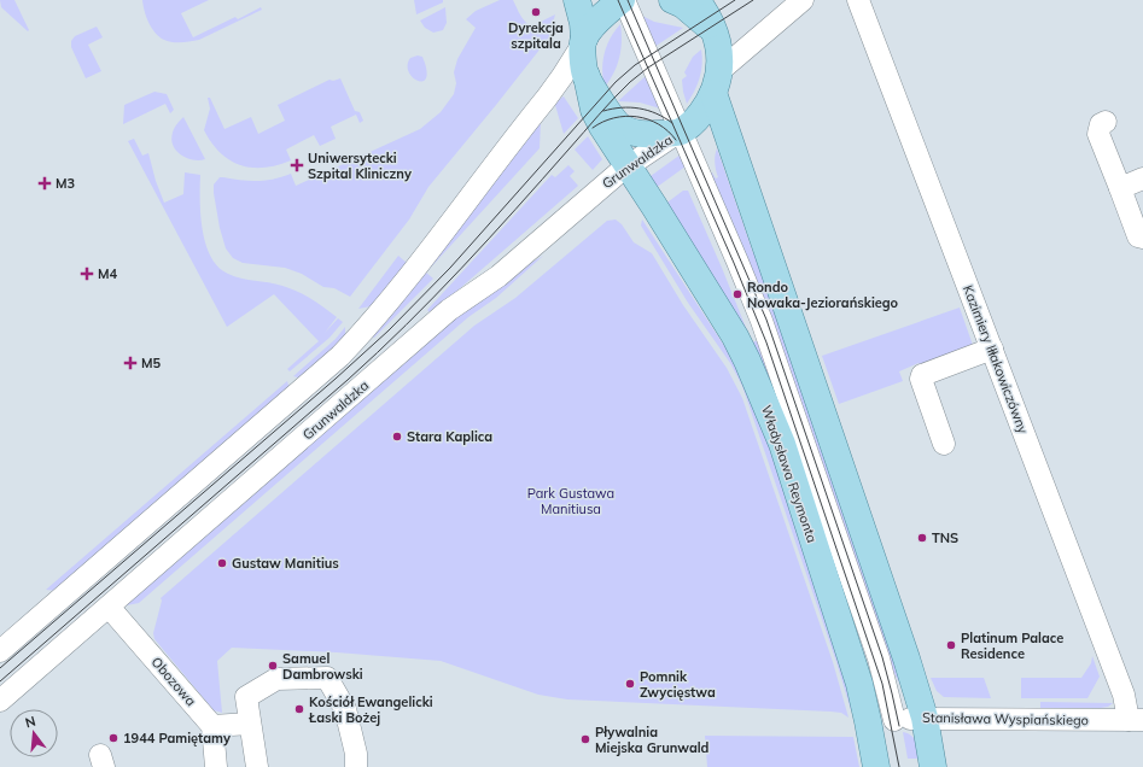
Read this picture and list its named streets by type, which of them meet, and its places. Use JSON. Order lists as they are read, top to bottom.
{
  "streets": {
    "main road": ["Władysława Reymonta"],
    "street": [
      "Grunwaldzka",
      "Kazimiery Iłłakowiczówny",
      "Obozowa",
      "Stanisława Wyspiańskiego"
    ]
  },
  "crossings": [
    ["Grunwaldzka", "Władysława Reymonta"],
    ["Grunwaldzka", "Obozowa"],
    ["Kazimiery Iłłakowiczówny", "Stanisława Wyspiańskiego"],
    ["Władysława Reymonta", "Stanisława Wyspiańskiego"]
  ],
  "parks": ["Park Gustawa Manitiusa"],
  "places": {
    "other": [
      "Dyrekcja szpitala",
      "Rondo Nowaka-Jeziorańskiego",
      "Stara Kaplica",
      "TNS",
      "Gustaw Manitius",
      "Platinum Palace Residence",
      "Samuel Dambrowski",
      "Pomnik Zwycięstwa",
      "Kościół Ewangelicki Łaski Bożej",
      "1944 Pamiętamy",
      "Pływalnia Miejska Grunwald"
    ],
    "health": [
      "Uniwersytecki Szpital Kliniczny",
      "M3",
      "M4",
      "M5"
    ]
  },
  "north": "top"
}
